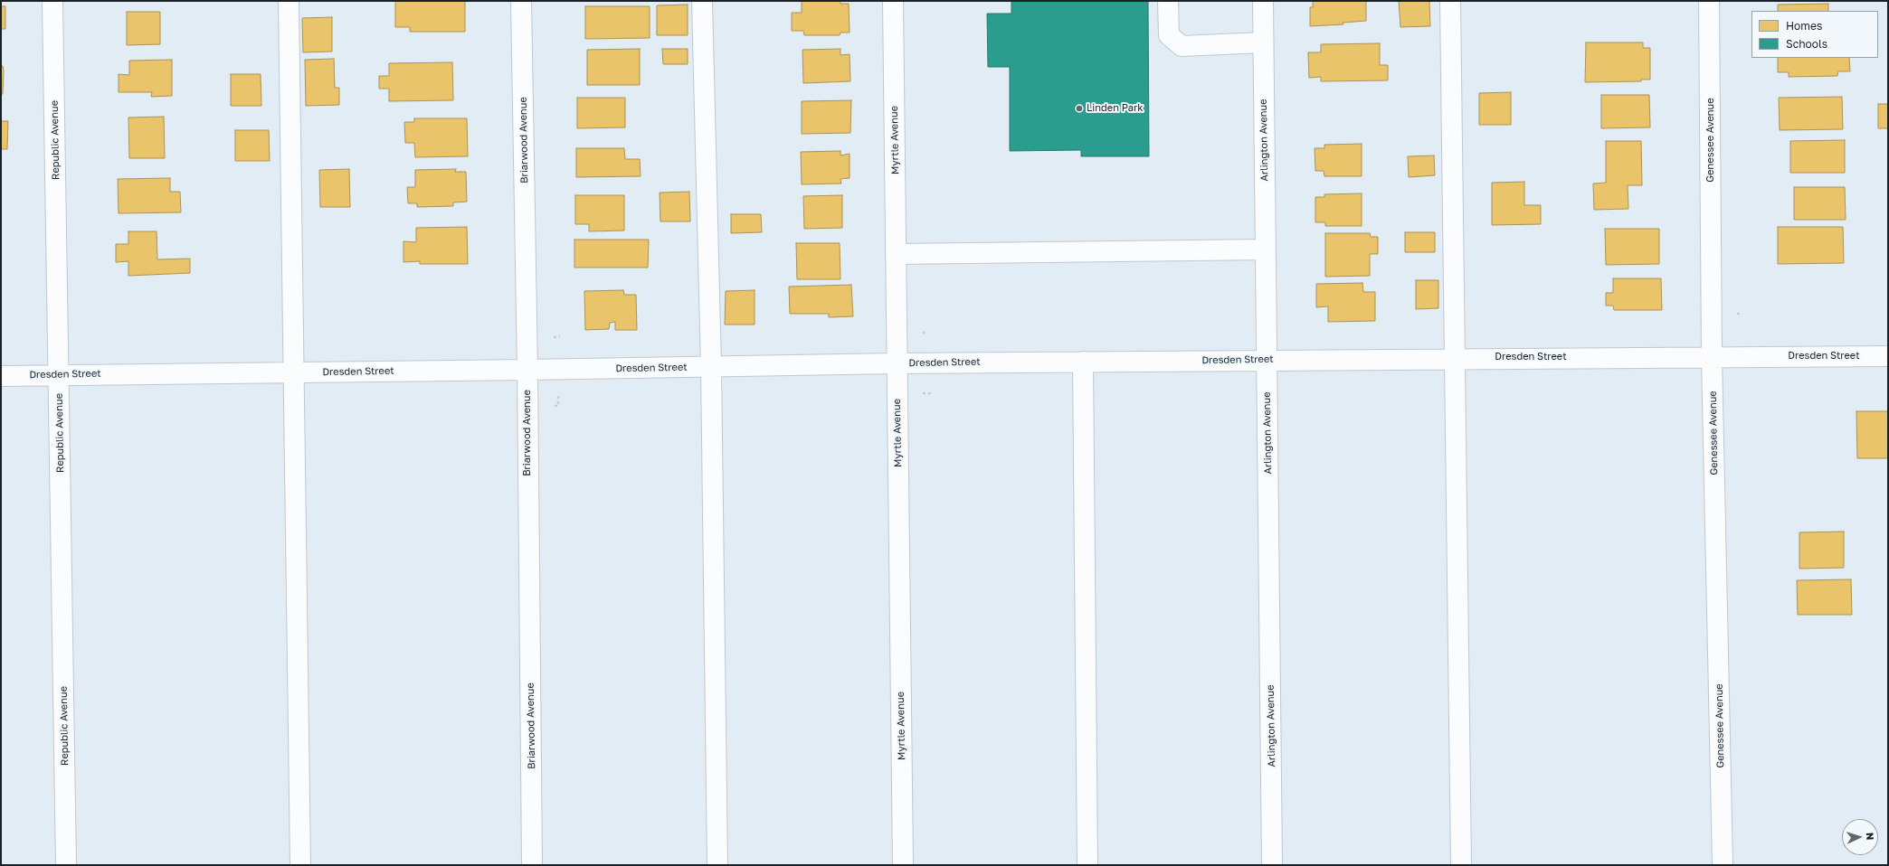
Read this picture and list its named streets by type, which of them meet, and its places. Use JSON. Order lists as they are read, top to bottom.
{
  "streets": {
    "street": [
      "Republic Avenue",
      "Briarwood Avenue",
      "Myrtle Avenue",
      "Arlington Avenue",
      "Genessee Avenue",
      "Dresden Street"
    ]
  },
  "crossings": [
    ["Republic Avenue", "Dresden Street"],
    ["Briarwood Avenue", "Dresden Street"],
    ["Myrtle Avenue", "Dresden Street"],
    ["Arlington Avenue", "Dresden Street"],
    ["Genessee Avenue", "Dresden Street"]
  ],
  "places": ["Linden Park"],
  "legend": ["Homes", "Schools"],
  "north": "right"
}
